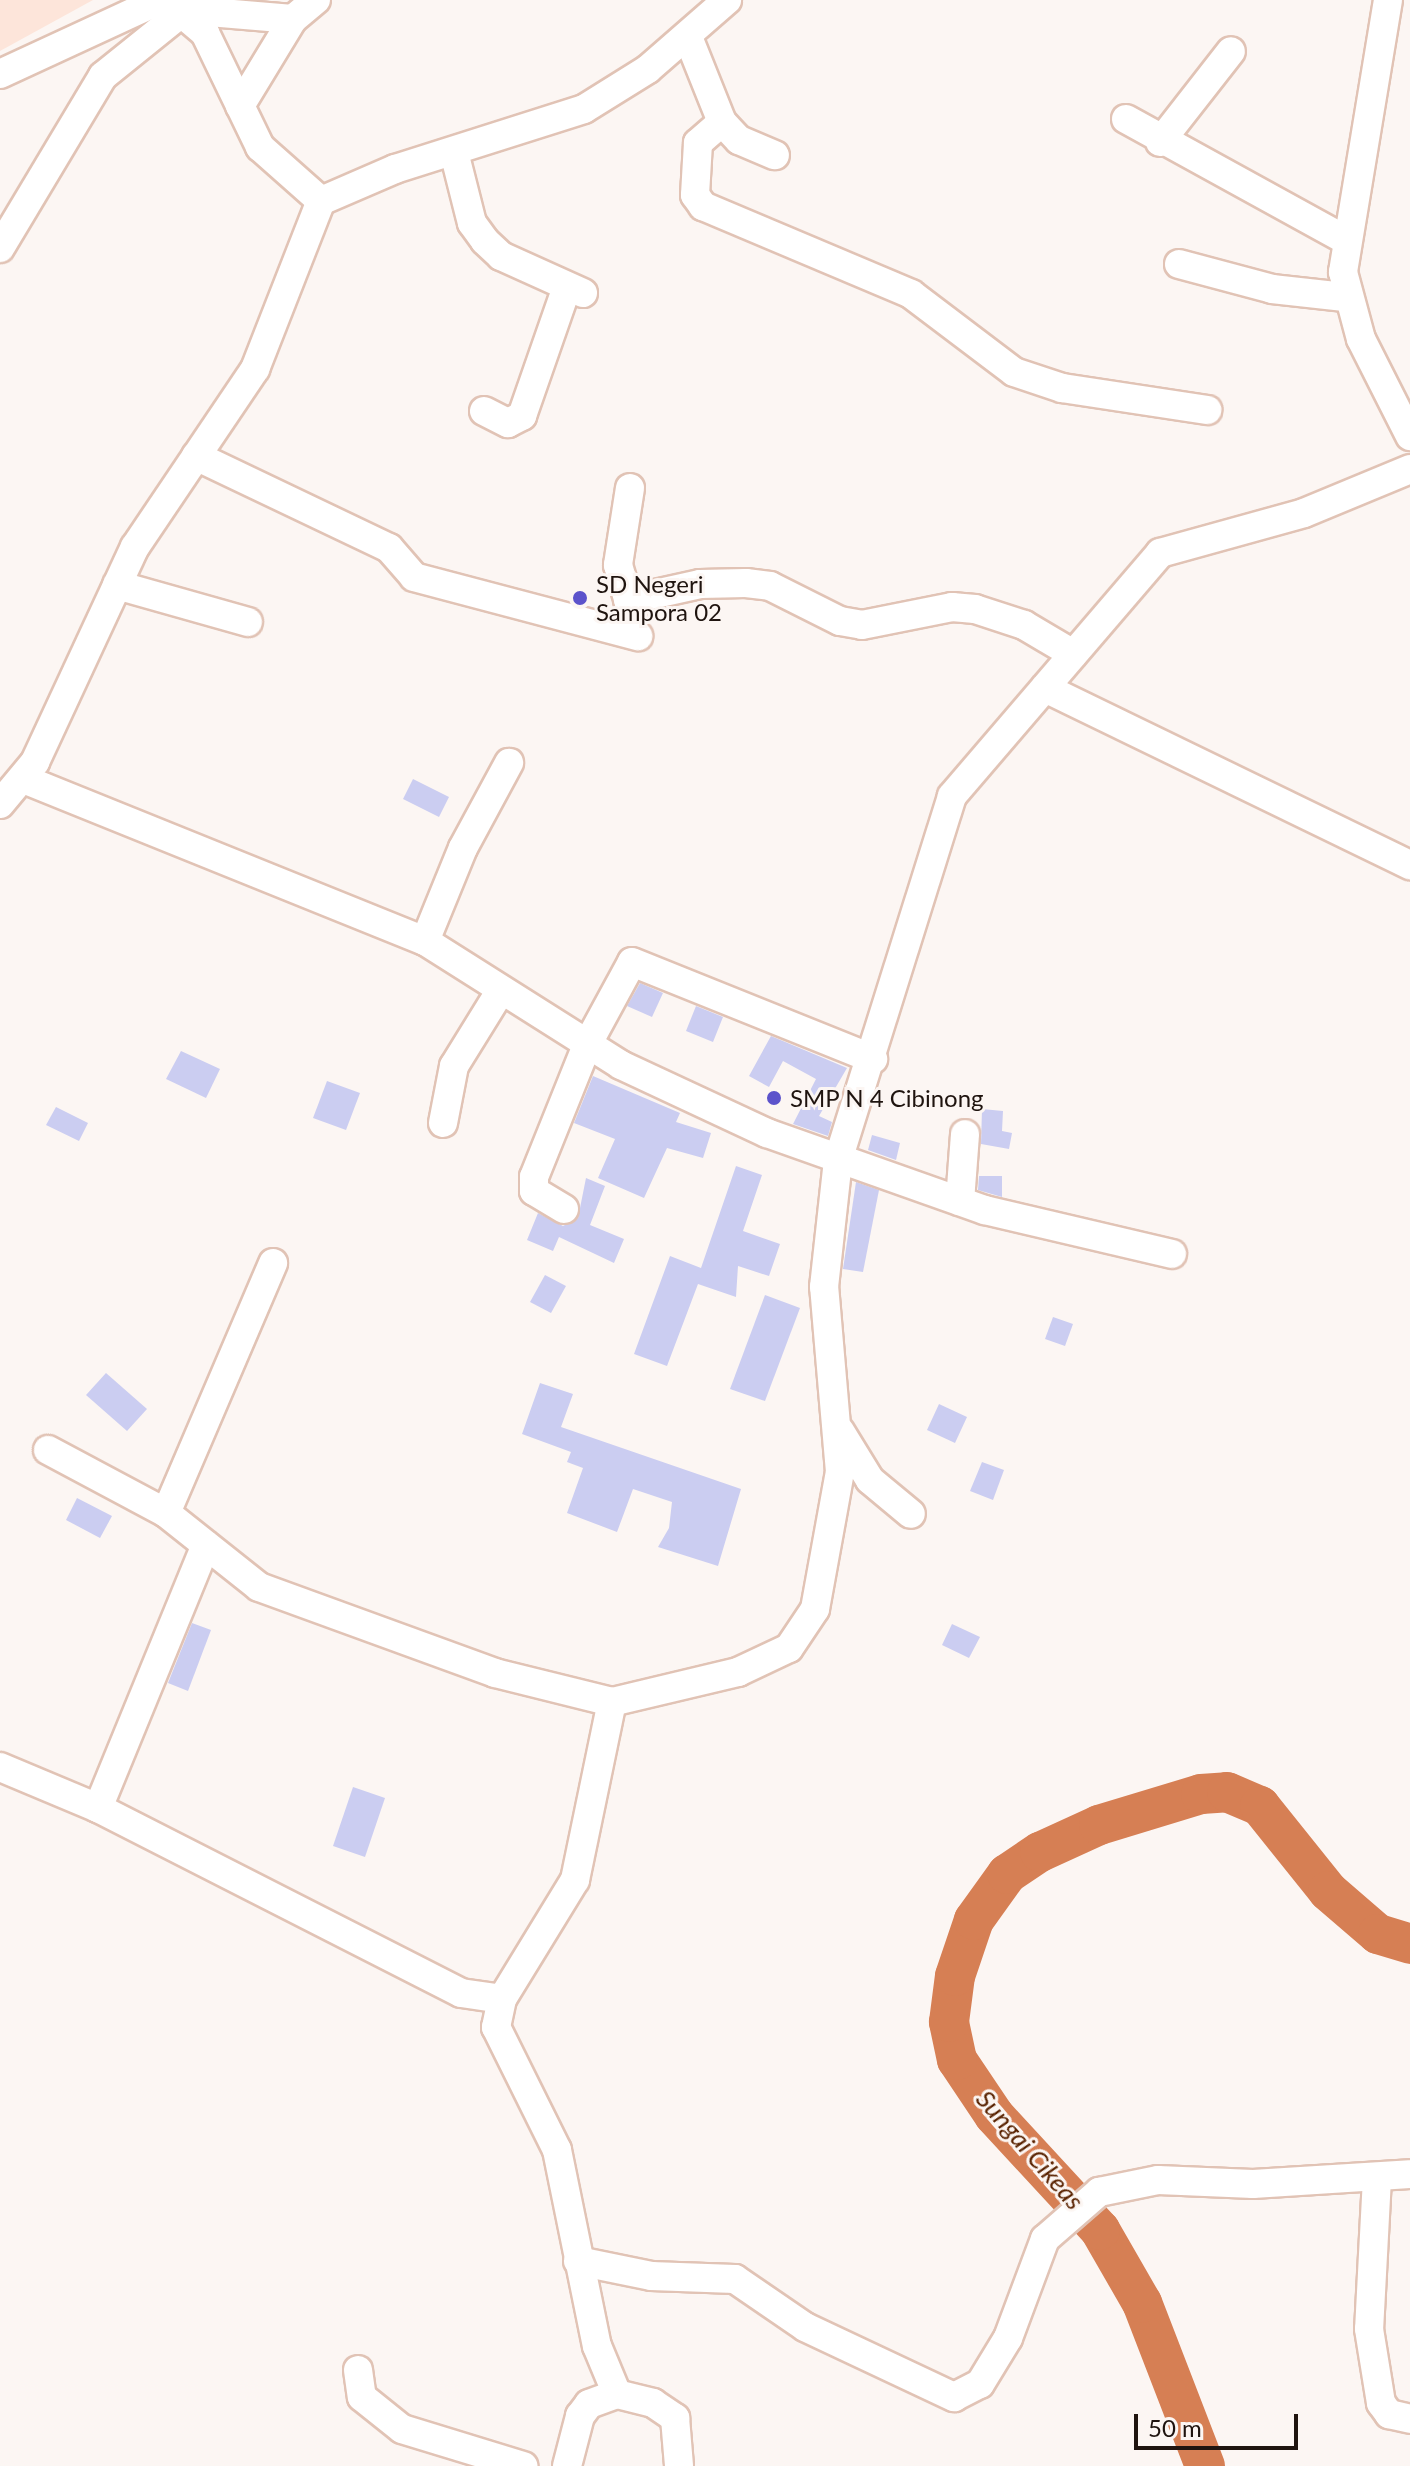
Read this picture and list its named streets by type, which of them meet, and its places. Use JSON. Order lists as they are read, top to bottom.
{
  "water": ["Sungai Cikeas"],
  "places": ["SD Negeri Sampora 02", "SMP N 4 Cibinong"],
  "scale_bar": "50 m"
}
